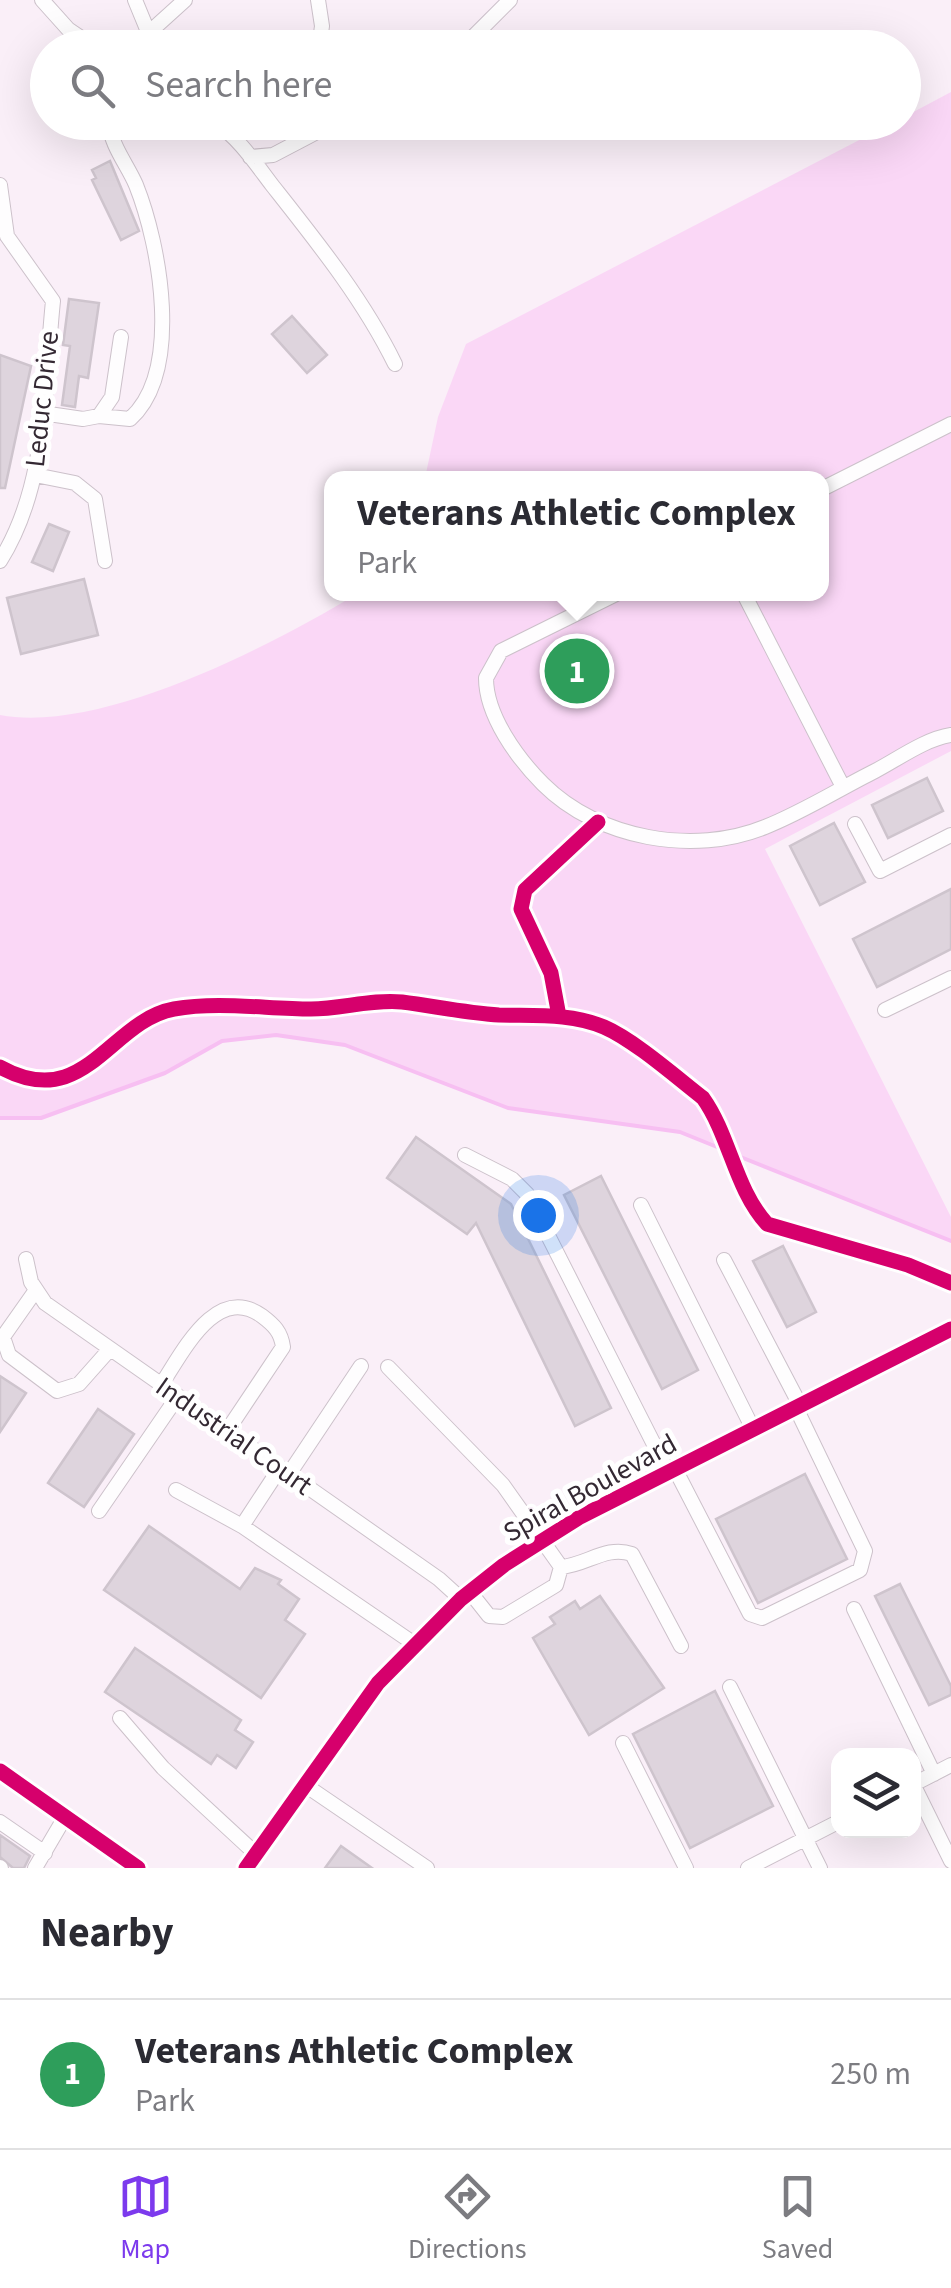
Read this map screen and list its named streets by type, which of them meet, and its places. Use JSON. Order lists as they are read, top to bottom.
{
  "streets": {
    "street": ["Leduc Drive", "Industrial Court", "Spiral Boulevard"]
  },
  "crossings": [
    ["Industrial Court", "Spiral Boulevard"]
  ],
  "page": {
    "search": "Search here",
    "popup": ["Veterans Athletic Complex", "Park"],
    "pins": "1",
    "heading": "Nearby",
    "list": [
      {
        "mark": "1",
        "name": "Veterans Athletic Complex",
        "note": "Park",
        "value": "250 m"
      }
    ],
    "nav": ["Map", "Directions", "Saved"]
  }
}
